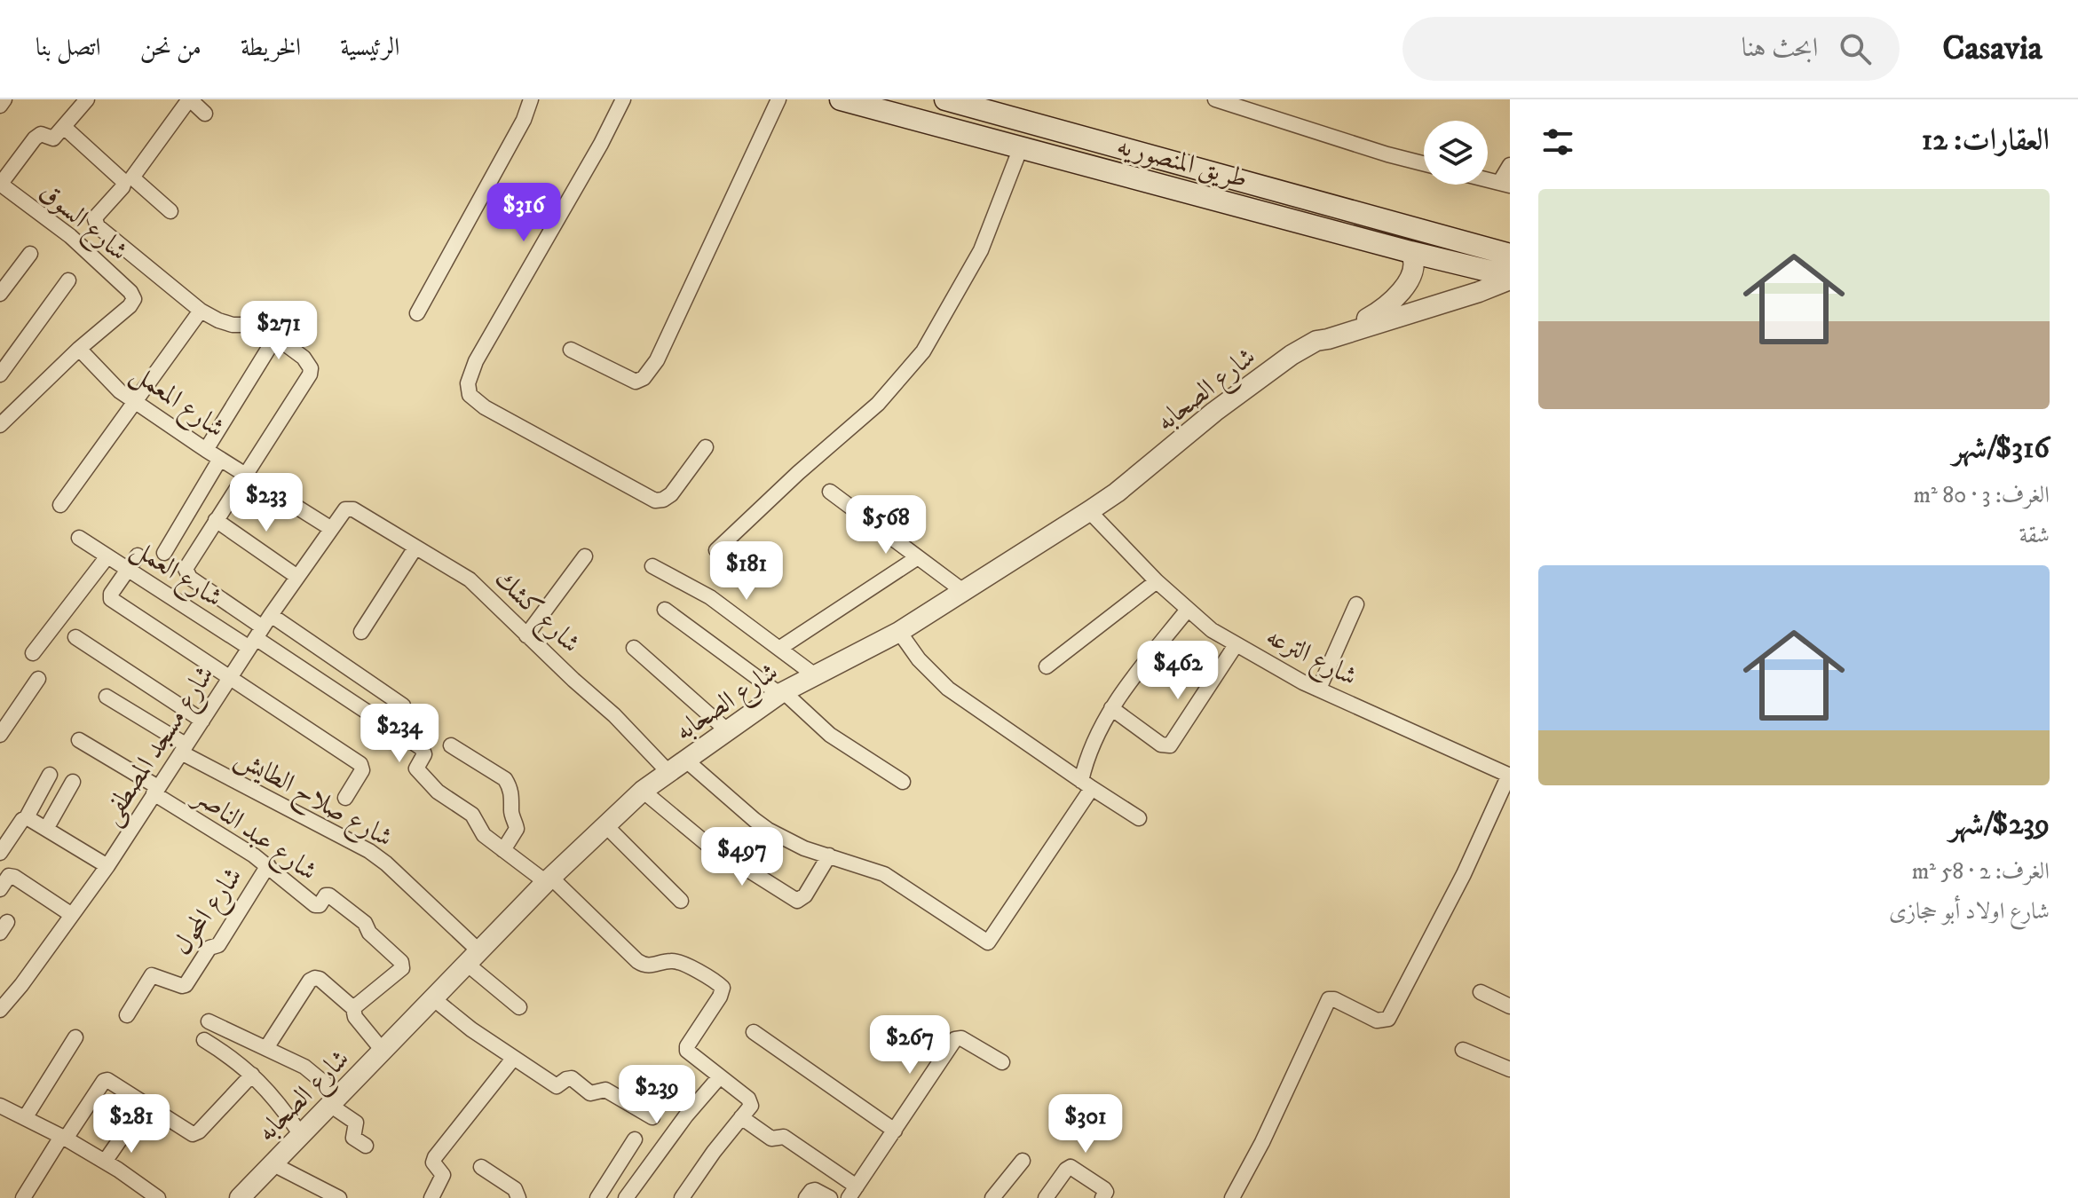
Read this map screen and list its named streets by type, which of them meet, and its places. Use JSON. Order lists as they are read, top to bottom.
{
  "streets": {
    "main road": ["طريق المنصوريه"],
    "street": [
      "شارع السوق",
      "شارع الصحابه",
      "شارع المعمل",
      "شارع العمل",
      "شارع كشك",
      "شارع الترعه",
      "شارع مسجد المصطفى",
      "شارع صلاح الطايش",
      "شارع عبد الناصر",
      "شارع المحول"
    ]
  },
  "crossings": [
    ["طريق المنصوريه", "شارع الصحابه"],
    ["شارع السوق", "شارع المعمل"],
    ["شارع الصحابه", "شارع كشك"],
    ["شارع الصحابه", "شارع الترعه"],
    ["شارع الصحابه", "شارع صلاح الطايش"],
    ["شارع المعمل", "شارع مسجد المصطفى"],
    ["شارع العمل", "شارع مسجد المصطفى"],
    ["شارع كشك", "شارع مسجد المصطفى"],
    ["شارع مسجد المصطفى", "شارع صلاح الطايش"],
    ["شارع مسجد المصطفى", "شارع عبد الناصر"],
    ["شارع عبد الناصر", "شارع المحول"]
  ],
  "page": {
    "header": "Casavia",
    "search": "ابحث هنا",
    "nav": [
      "الرئيسية",
      "الخريطة",
      "من نحن",
      "اتصل بنا"
    ],
    "heading": "العقارات: 12",
    "price": [
      "$316",
      "$271",
      "$233",
      "$568",
      "$181",
      "$462",
      "$234",
      "$497",
      "$267",
      "$239",
      "$281",
      "$301"
    ],
    "list": [
      {
        "name": "$316/شهر",
        "note": "الغرف: 3 · 80 m² · شقة"
      },
      {
        "name": "$239/شهر",
        "note": "الغرف: 2 · 58 m² · شارع اولاد أبو حجازى"
      }
    ]
  }
}
